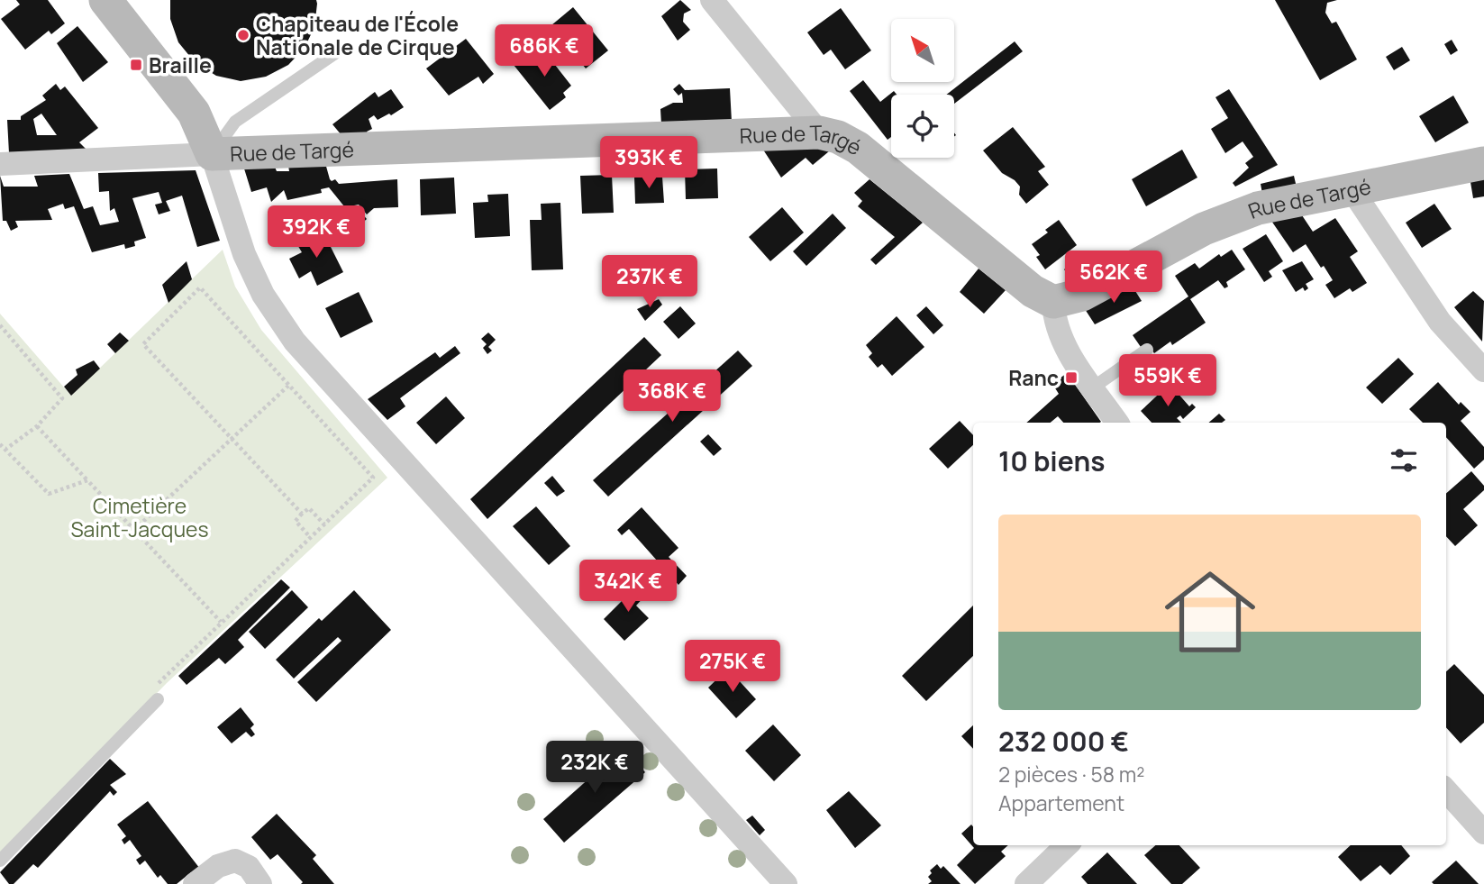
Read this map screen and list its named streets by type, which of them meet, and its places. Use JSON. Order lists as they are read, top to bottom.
{
  "streets": {
    "street": ["Rue de Targé"]
  },
  "parks": ["Cimetière Saint-Jacques"],
  "places": {
    "other": ["Chapiteau de l'École Nationale de Cirque"],
    "transit": ["Braille", "Ranc"]
  },
  "north": "top left",
  "page": {
    "price": [
      "686K €",
      "393K €",
      "392K €",
      "562K €",
      "237K €",
      "559K €",
      "368K €",
      "342K €",
      "275K €",
      "232K €"
    ],
    "heading": "10 biens",
    "list": [
      {
        "name": "232 000 €",
        "note": "2 pièces · 58 m² · Appartement"
      }
    ]
  }
}
